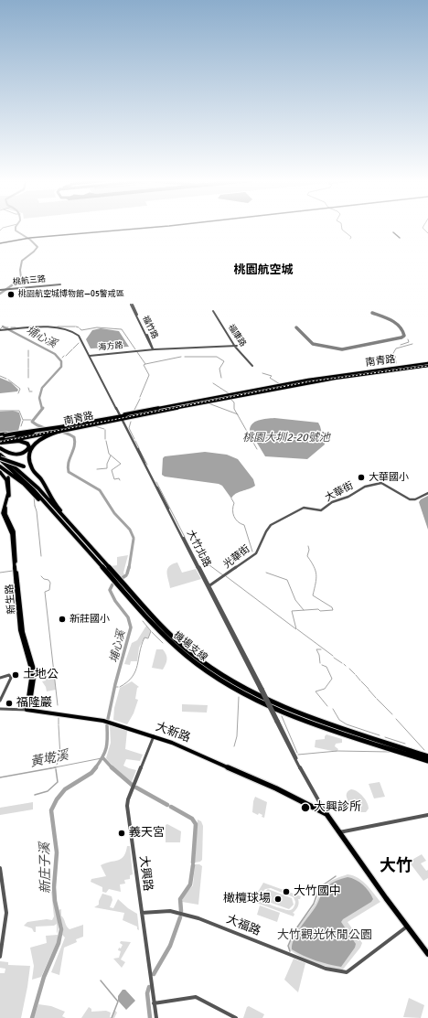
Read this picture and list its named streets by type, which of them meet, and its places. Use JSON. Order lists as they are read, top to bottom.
{
  "streets": {
    "highway": ["機場支線"],
    "main road": ["南青路", "新生路", "大新路"],
    "street": [
      "桃航三路",
      "福竹路",
      "福康路",
      "海方路",
      "大華街",
      "大竹北路",
      "光華街",
      "大興路",
      "大福路"
    ]
  },
  "crossings": [
    ["福竹路", "海方路"],
    ["福康路", "海方路"],
    ["海方路", "大竹北路"],
    ["南青路", "大竹北路"],
    ["大華街", "光華街"],
    ["大竹北路", "光華街"],
    ["新生路", "大新路"],
    ["大新路", "大興路"],
    ["大興路", "大福路"]
  ],
  "districts": ["桃園航空城", "大竹"],
  "water": [
    "埔心溪",
    "桃園大圳2-20號池",
    "黃墘溪",
    "新庄子溪"
  ],
  "parks": ["大竹觀光休閒公園"],
  "places": [
    "桃園航空城博物館—05警戒區",
    "大華國小",
    "新莊國小",
    "土地公",
    "福隆巖",
    "大興診所",
    "義天宮",
    "大竹國中",
    "橄欖球場"
  ]
}
